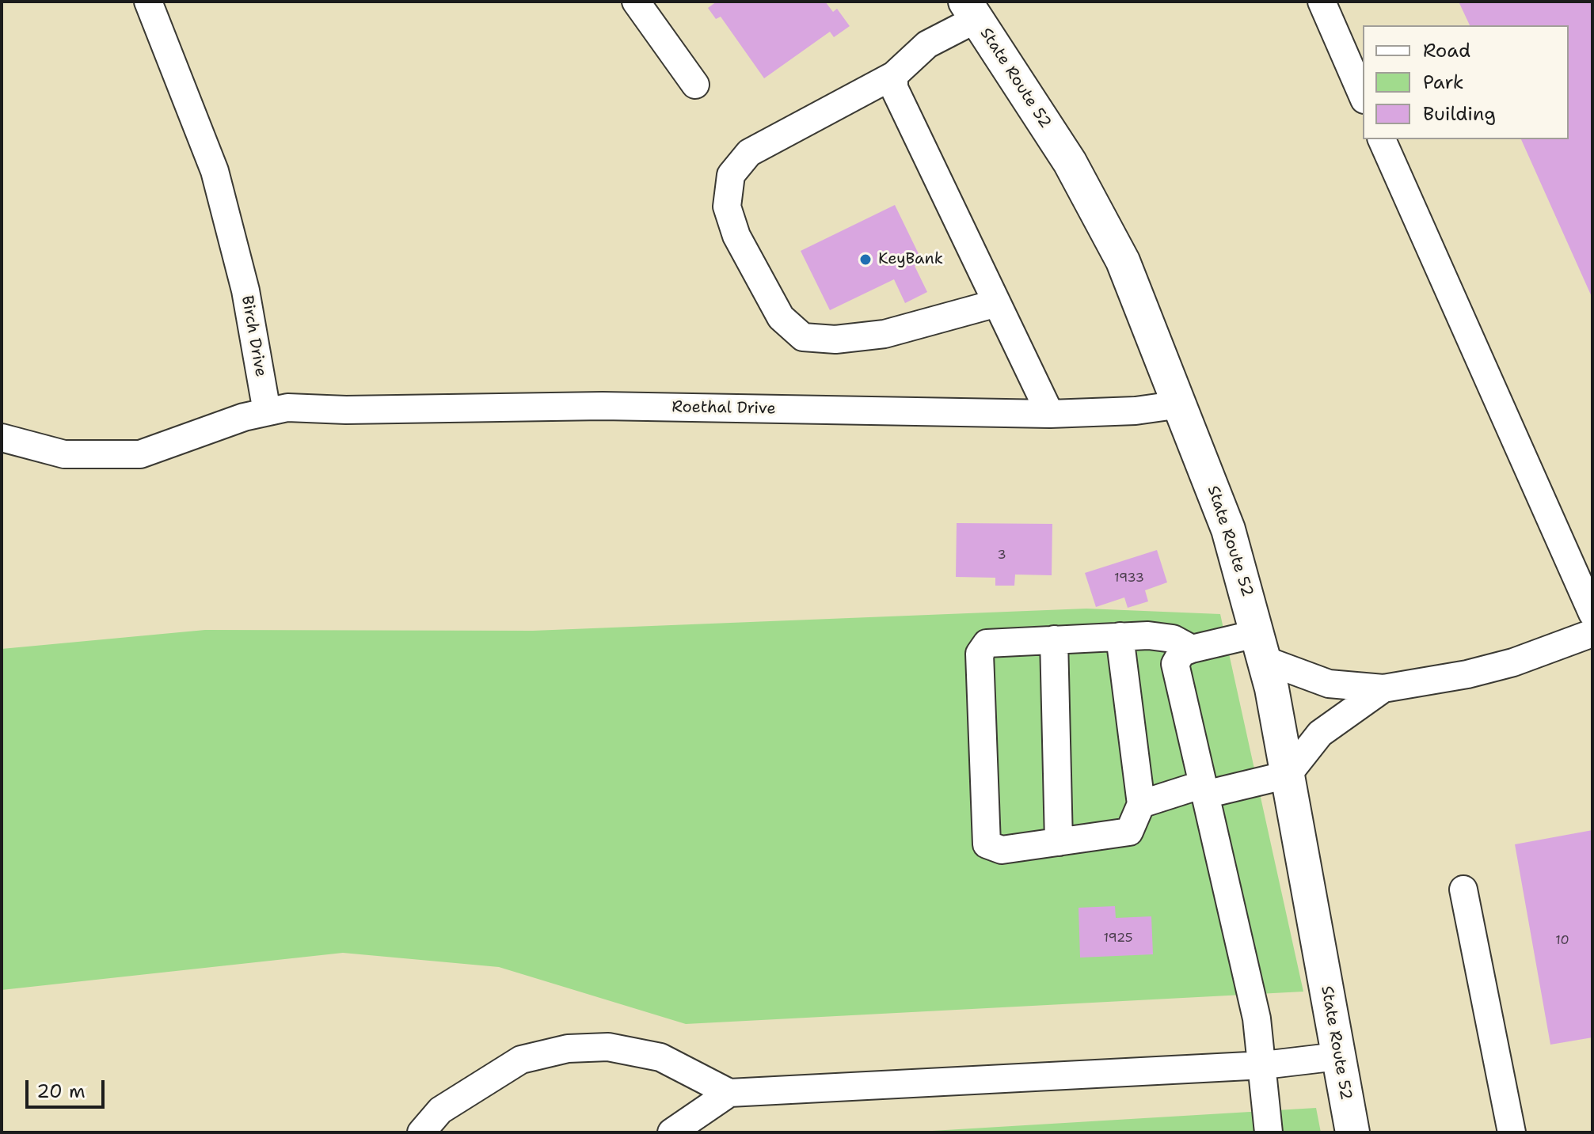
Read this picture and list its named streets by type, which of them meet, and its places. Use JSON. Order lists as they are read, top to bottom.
{
  "streets": {
    "main road": ["State Route 52"],
    "street": ["Birch Drive", "Roethal Drive"]
  },
  "crossings": [
    ["State Route 52", "Roethal Drive"],
    ["Birch Drive", "Roethal Drive"]
  ],
  "places": ["KeyBank"],
  "house_numbers": [
    "3",
    "1933",
    "1925",
    "10"
  ],
  "legend": ["Road", "Park", "Building"],
  "scale_bar": "20 m"
}
